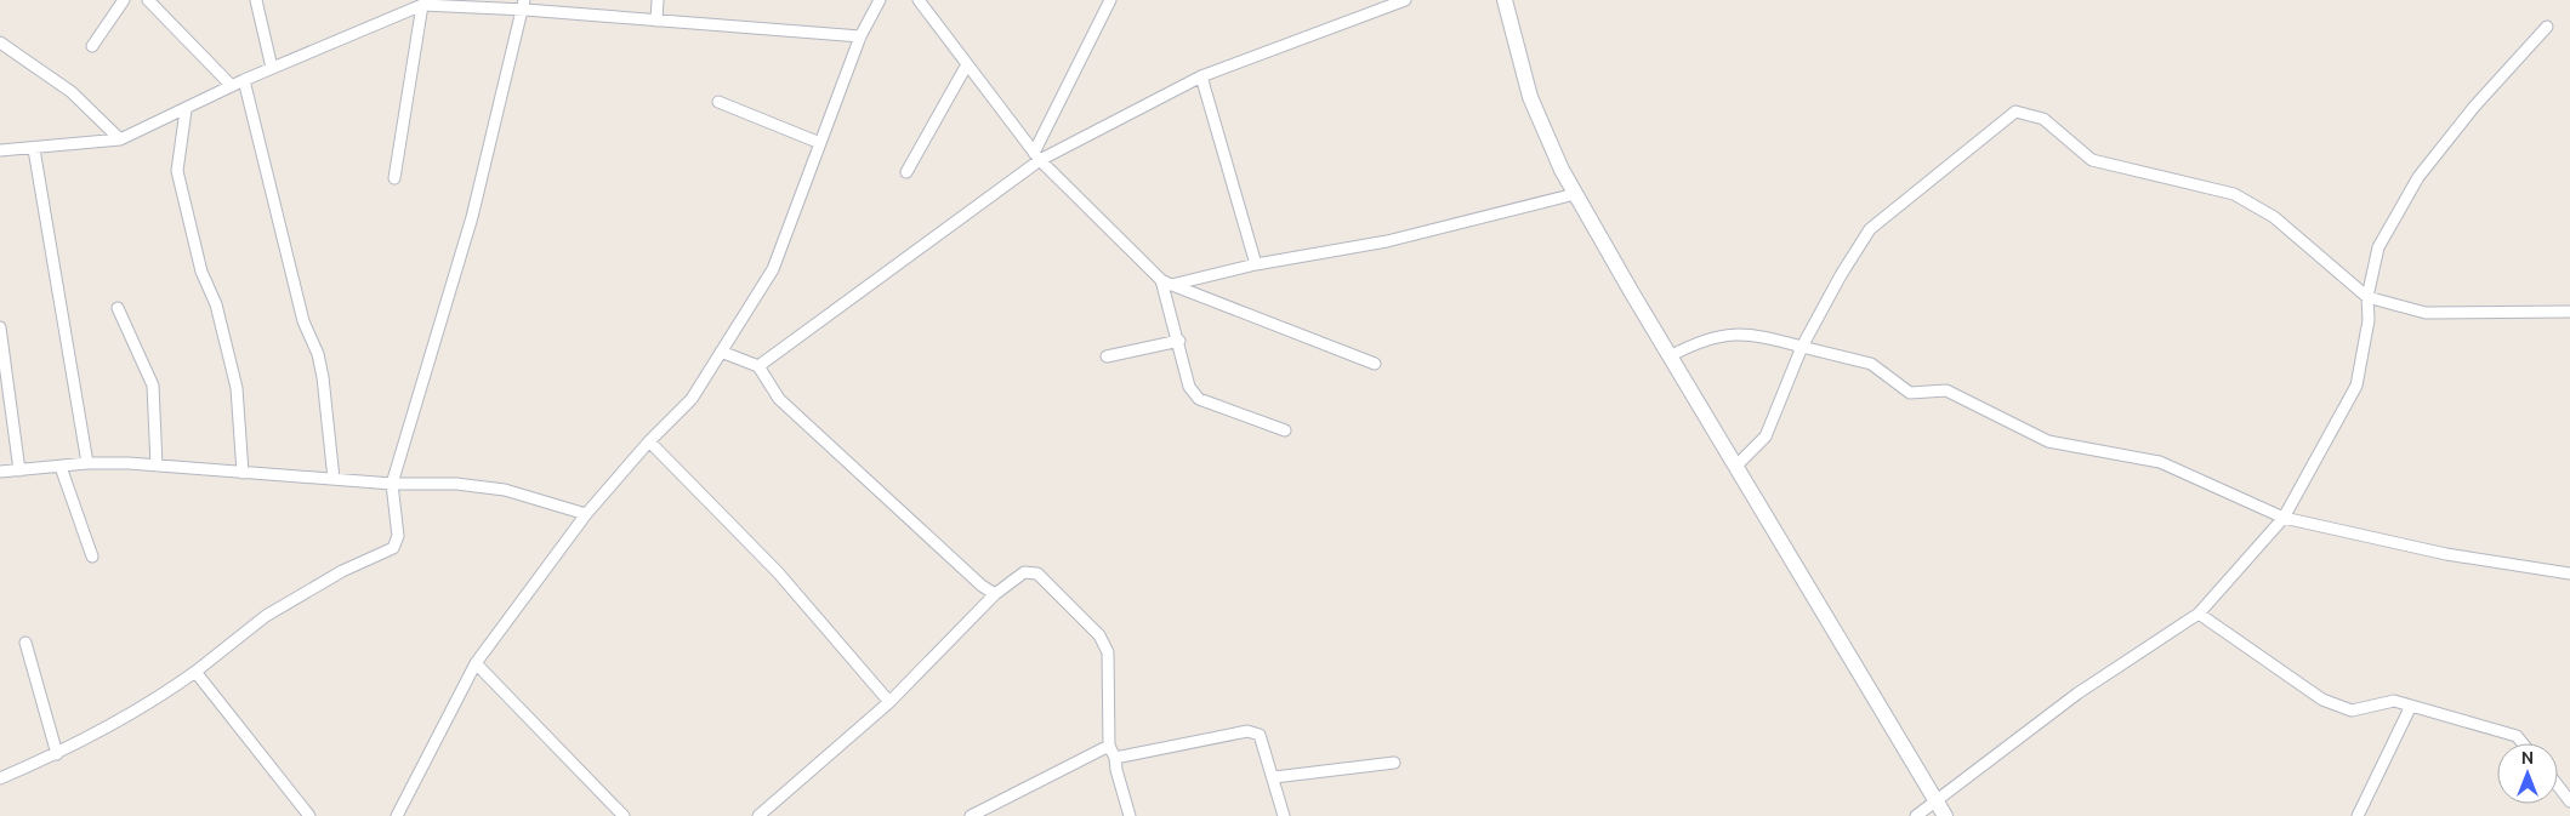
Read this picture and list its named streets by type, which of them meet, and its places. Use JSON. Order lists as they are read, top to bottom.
{
  "north": "top"
}
